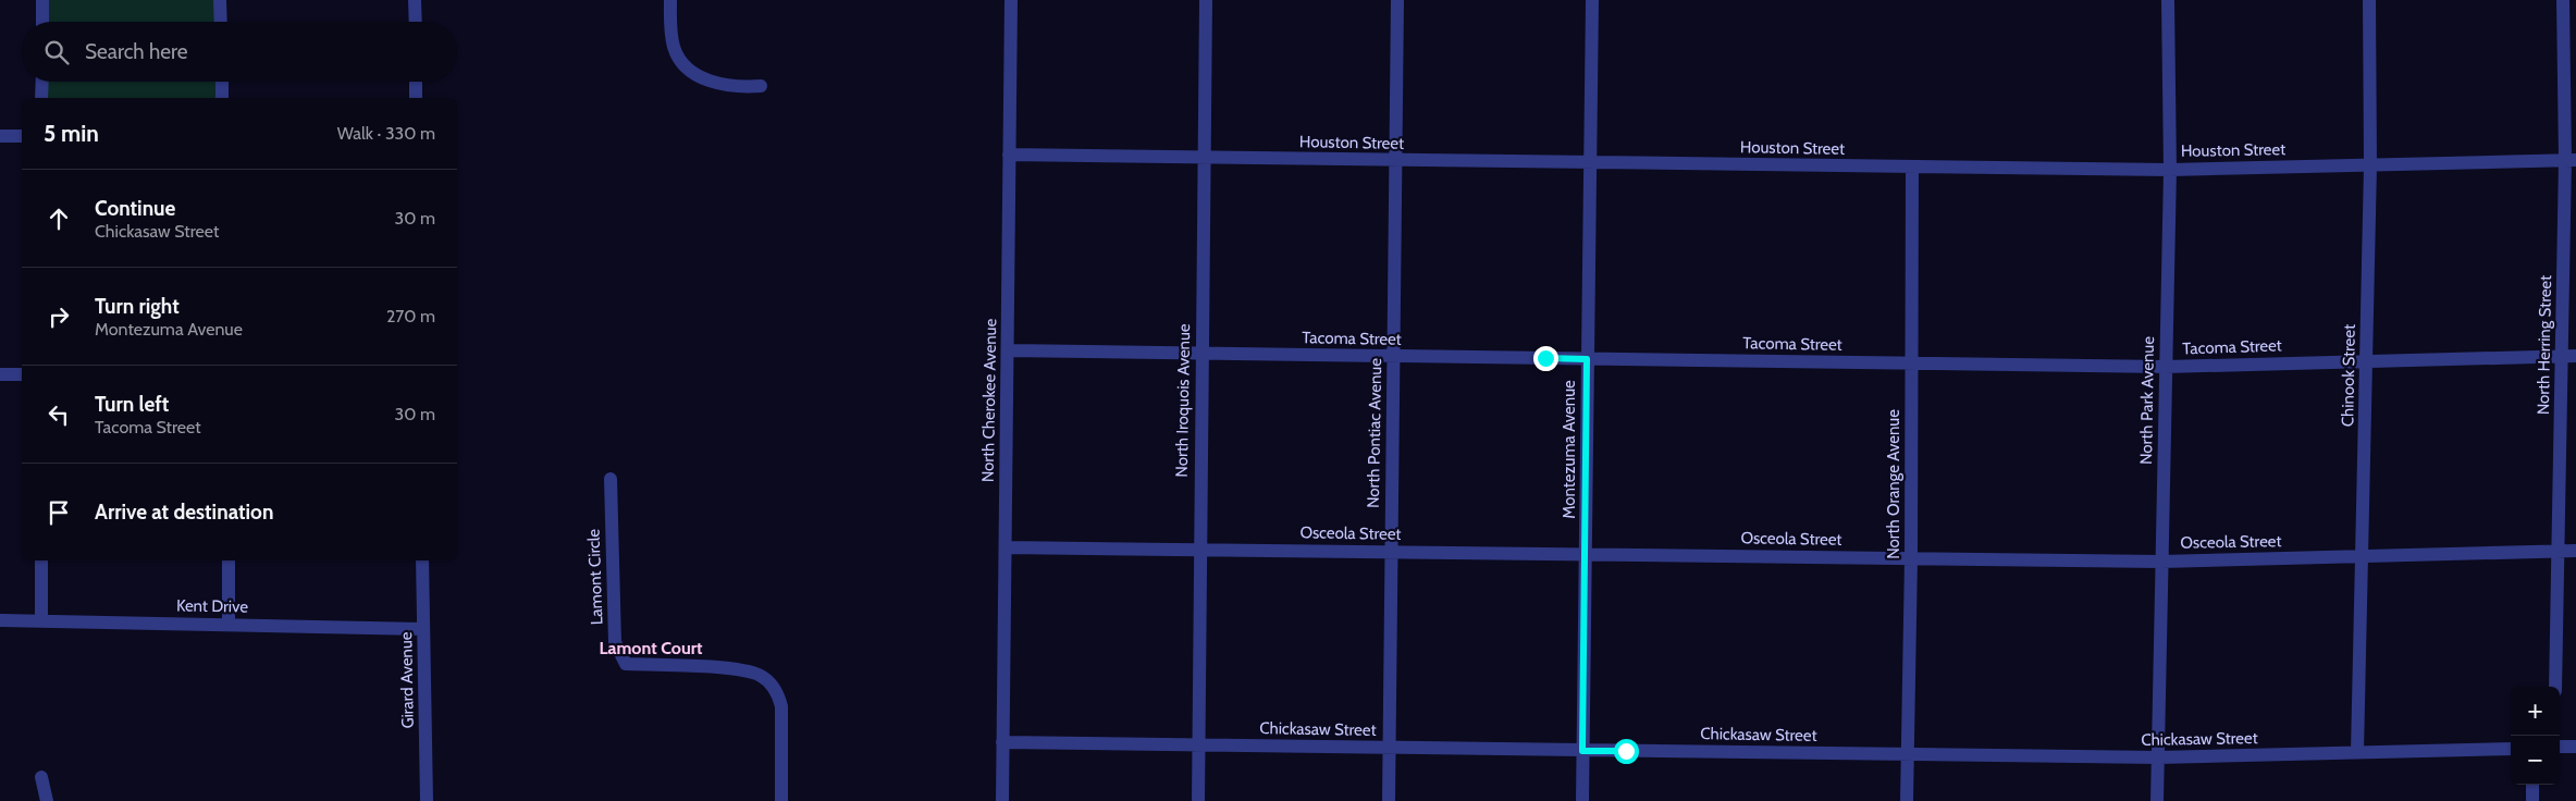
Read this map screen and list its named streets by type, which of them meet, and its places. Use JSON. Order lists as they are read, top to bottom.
{
  "streets": {
    "street": [
      "Houston Street",
      "Tacoma Street",
      "North Herring Street",
      "Chinook Street",
      "North Cherokee Avenue",
      "North Iroquois Avenue",
      "North Park Avenue",
      "North Pontiac Avenue",
      "Montezuma Avenue",
      "North Orange Avenue",
      "Osceola Street",
      "Lamont Circle",
      "Kent Drive",
      "Girard Avenue",
      "Chickasaw Street"
    ]
  },
  "crossings": [
    ["Houston Street", "North Herring Street"],
    ["Houston Street", "Chinook Street"],
    ["Houston Street", "North Cherokee Avenue"],
    ["Houston Street", "North Iroquois Avenue"],
    ["Houston Street", "North Park Avenue"],
    ["Houston Street", "North Pontiac Avenue"],
    ["Houston Street", "Montezuma Avenue"],
    ["Houston Street", "North Orange Avenue"],
    ["Tacoma Street", "North Herring Street"],
    ["Tacoma Street", "Chinook Street"],
    ["Tacoma Street", "North Cherokee Avenue"],
    ["Tacoma Street", "North Iroquois Avenue"],
    ["Tacoma Street", "North Park Avenue"],
    ["Tacoma Street", "North Pontiac Avenue"],
    ["Tacoma Street", "Montezuma Avenue"],
    ["Tacoma Street", "North Orange Avenue"],
    ["North Herring Street", "Osceola Street"],
    ["Chinook Street", "Osceola Street"],
    ["Chinook Street", "Chickasaw Street"],
    ["North Cherokee Avenue", "Osceola Street"],
    ["North Cherokee Avenue", "Chickasaw Street"],
    ["North Iroquois Avenue", "Osceola Street"],
    ["North Iroquois Avenue", "Chickasaw Street"],
    ["North Park Avenue", "Osceola Street"],
    ["North Park Avenue", "Chickasaw Street"],
    ["North Pontiac Avenue", "Osceola Street"],
    ["North Pontiac Avenue", "Chickasaw Street"],
    ["Montezuma Avenue", "Osceola Street"],
    ["Montezuma Avenue", "Chickasaw Street"],
    ["North Orange Avenue", "Osceola Street"],
    ["North Orange Avenue", "Chickasaw Street"],
    ["Kent Drive", "Girard Avenue"]
  ],
  "districts": ["Lamont Court"],
  "page": {
    "search": "Search here",
    "heading": ["5 min", "Walk · 330 m"],
    "list": [
      ["Continue", "Chickasaw Street", "30 m"],
      ["Turn right", "Montezuma Avenue", "270 m"],
      ["Turn left", "Tacoma Street", "30 m"],
      "Arrive at destination"
    ],
    "map_buttons": ["+", "−"]
  }
}
